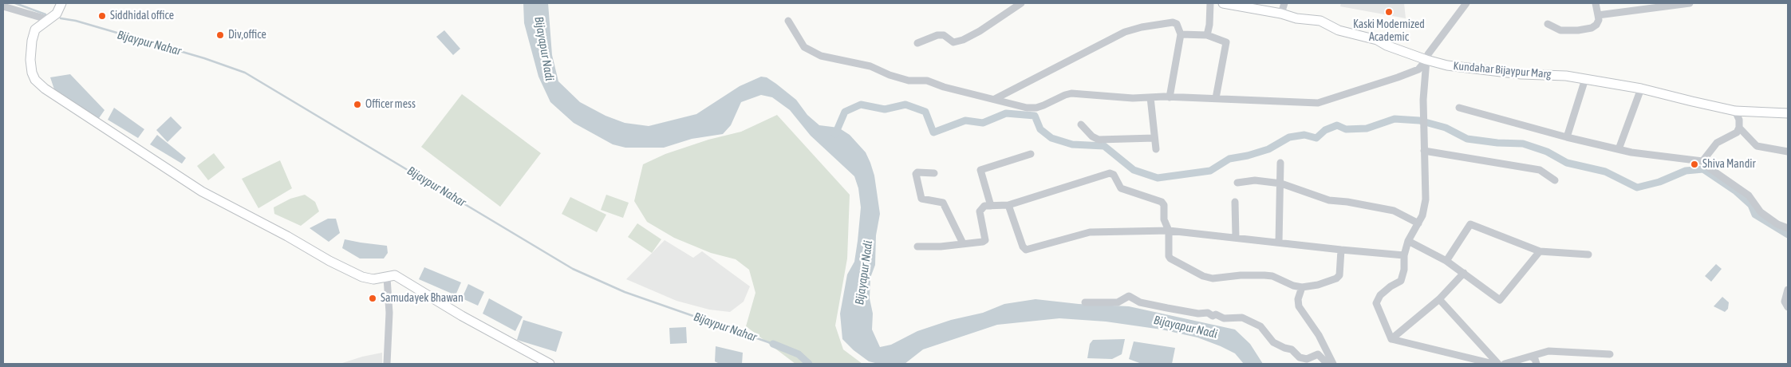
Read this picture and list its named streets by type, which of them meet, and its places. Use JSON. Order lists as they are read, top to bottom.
{
  "streets": {
    "main road": ["Kundahar Bijaypur Marg"]
  },
  "water": ["Bijaypur Nahar", "Bijayapur Nadi"],
  "places": [
    "Kaski Modernized Academic",
    "Siddhidal office",
    "Div,office",
    "Officer mess",
    "Shiva Mandir",
    "Samudayek Bhawan"
  ]
}
